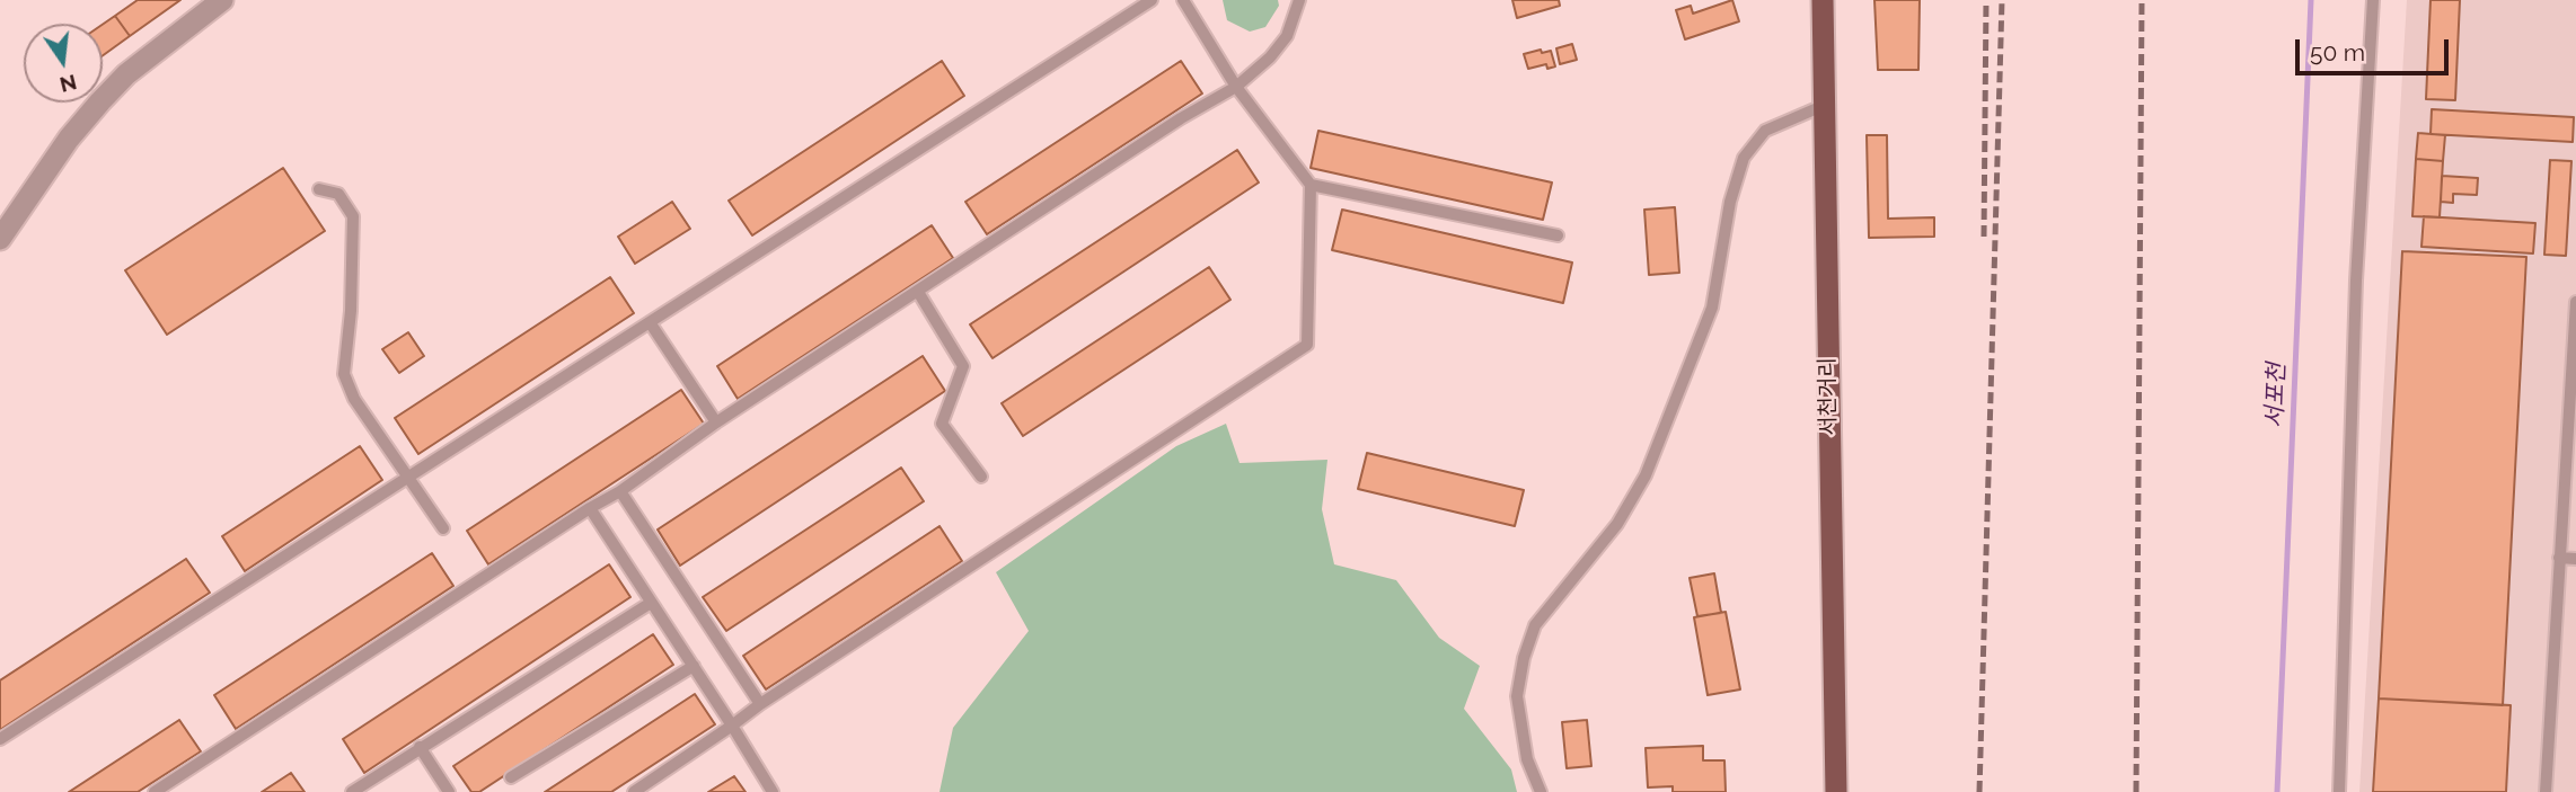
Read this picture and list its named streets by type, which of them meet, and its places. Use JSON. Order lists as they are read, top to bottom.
{
  "streets": {
    "main road": ["서천거리"]
  },
  "water": ["서포천"],
  "scale_bar": "50 m",
  "north": "bottom"
}
